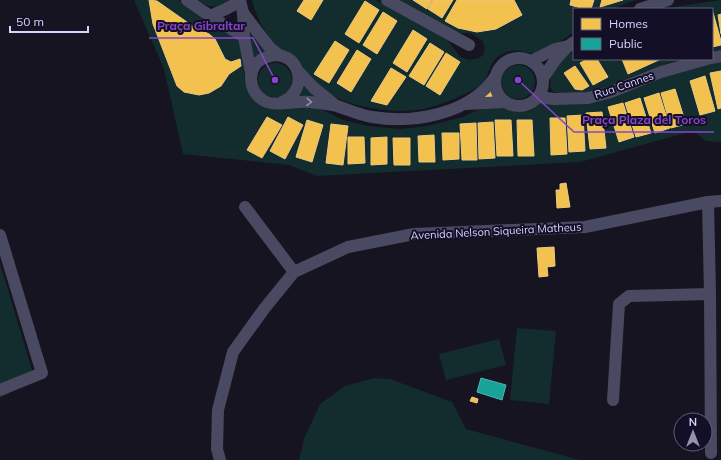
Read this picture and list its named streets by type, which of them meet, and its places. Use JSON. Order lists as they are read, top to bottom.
{
  "streets": {
    "street": ["Rua Cannes", "Avenida Nelson Siqueira Matheus"]
  },
  "places": ["Praça Gibraltar", "Praça Plaza del Toros"],
  "legend": ["Homes", "Public"],
  "scale_bar": "50 m",
  "north": "top"
}
